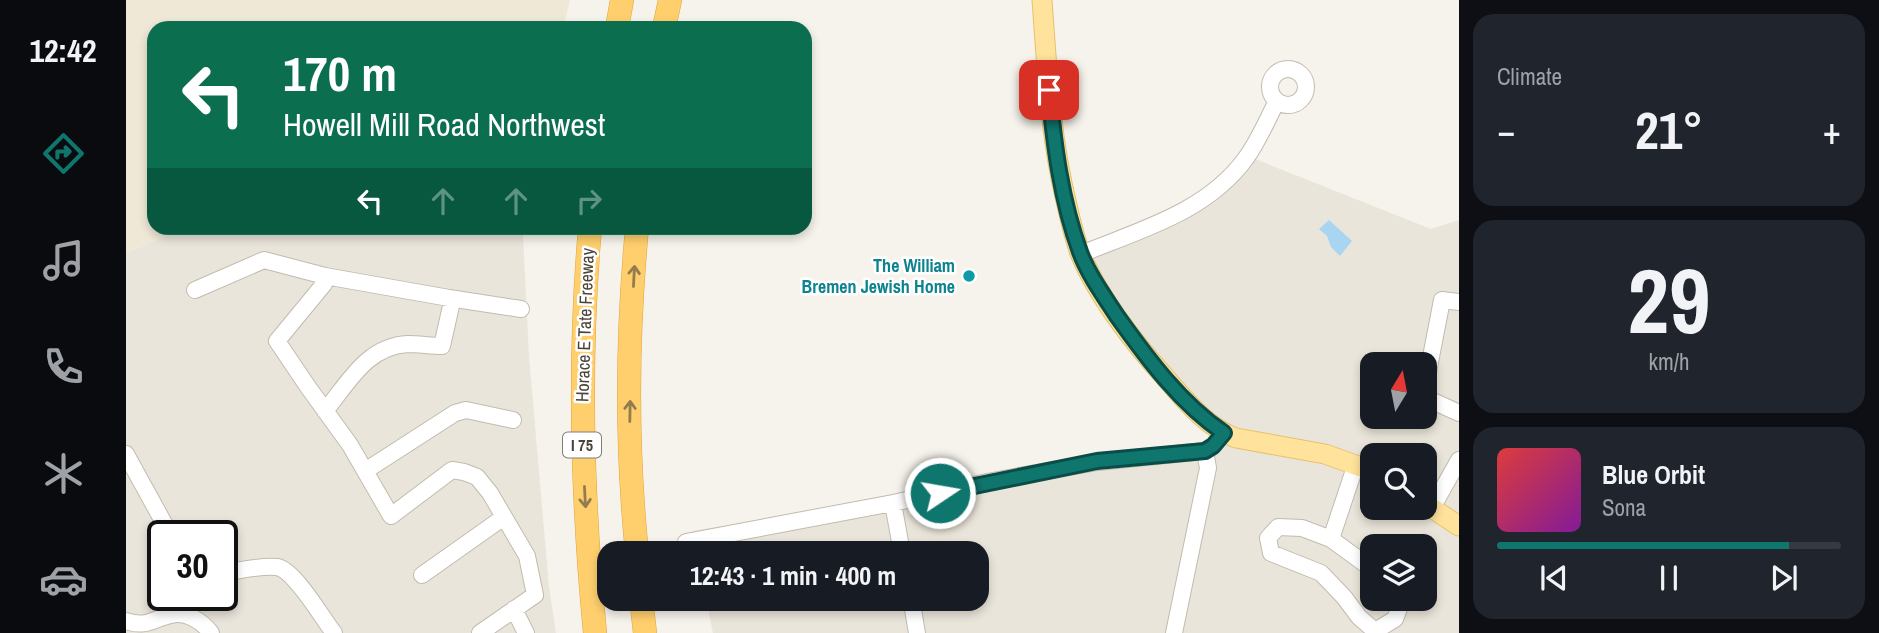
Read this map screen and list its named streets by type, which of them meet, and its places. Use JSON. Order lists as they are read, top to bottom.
{
  "streets": {
    "highway": ["Horace E Tate Freeway", "I 75"]
  },
  "places": ["The William Bremen Jewish Home"],
  "north": "top",
  "page": {
    "tabs": "12:42",
    "tile": [
      "Climate",
      ["29", "km/h"]
    ],
    "turn": ["170 m", "Howell Mill Road Northwest"],
    "heat": ["−", "21°", "+"],
    "song": ["Blue Orbit", "Sona"],
    "limit": "30",
    "trip": "12:43 · 1 min · 400 m"
  }
}
